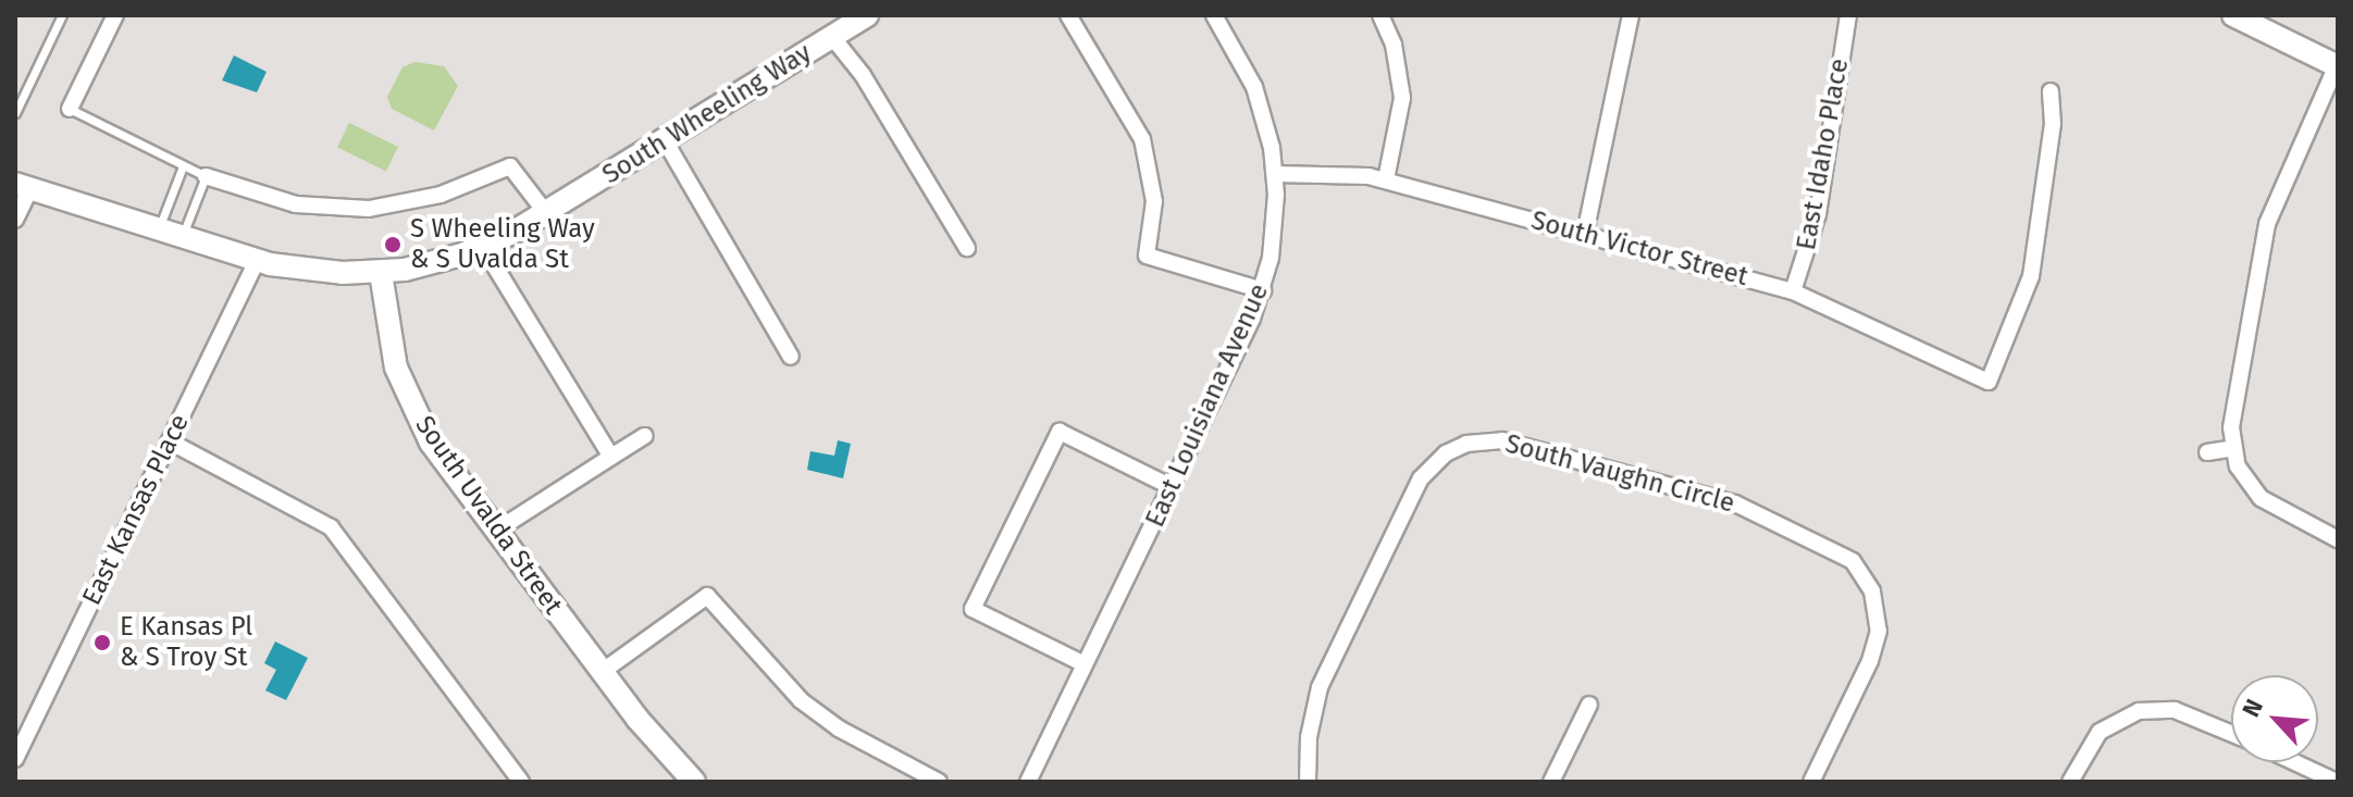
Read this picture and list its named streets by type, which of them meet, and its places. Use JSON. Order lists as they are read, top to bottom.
{
  "streets": {
    "street": [
      "South Wheeling Way",
      "East Idaho Place",
      "South Victor Street",
      "East Louisiana Avenue",
      "South Vaughn Circle",
      "East Kansas Place",
      "South Uvalda Street"
    ]
  },
  "crossings": [
    ["South Wheeling Way", "South Uvalda Street"],
    ["East Idaho Place", "South Victor Street"],
    ["South Victor Street", "East Louisiana Avenue"]
  ],
  "places": ["S Wheeling Way & S Uvalda St", "E Kansas Pl & S Troy St"],
  "north": "top left"
}
